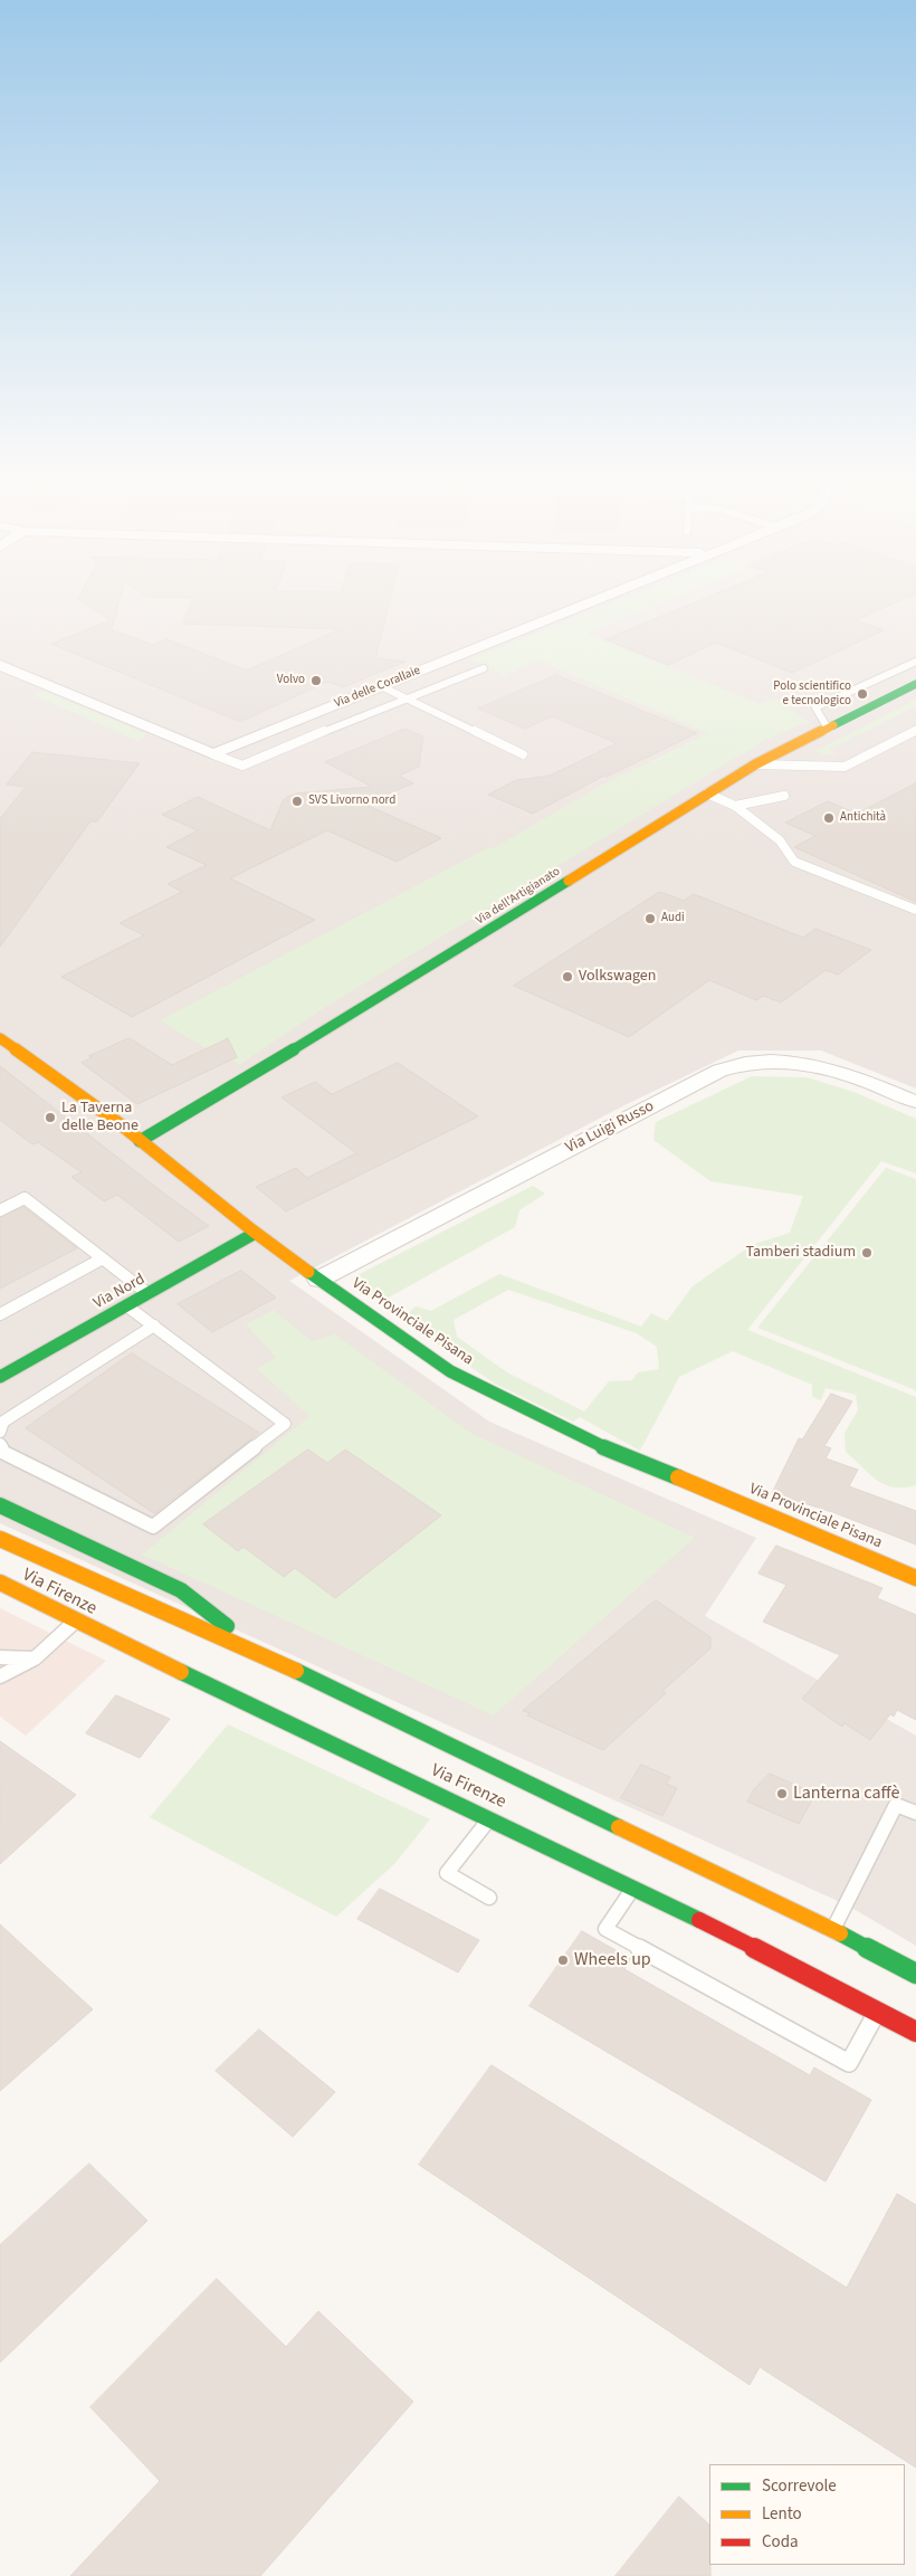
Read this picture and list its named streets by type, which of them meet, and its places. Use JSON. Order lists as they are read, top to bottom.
{
  "streets": {
    "street": [
      "Via delle Corallaie",
      "Via dell'Artigianato",
      "Via Luigi Russo",
      "Via Nord",
      "Via Provinciale Pisana",
      "Via Firenze"
    ]
  },
  "crossings": [
    ["Via dell'Artigianato", "Via Provinciale Pisana"],
    ["Via Luigi Russo", "Via Provinciale Pisana"],
    ["Via Nord", "Via Provinciale Pisana"]
  ],
  "places": [
    "Volvo",
    "Polo scientifico e tecnologico",
    "SVS Livorno nord",
    "Antichità",
    "Audi",
    "Volkswagen",
    "La Taverna delle Beone",
    "Tamberi stadium",
    "Lanterna caffè",
    "Wheels up"
  ],
  "legend": ["Scorrevole", "Lento", "Coda"]
}
